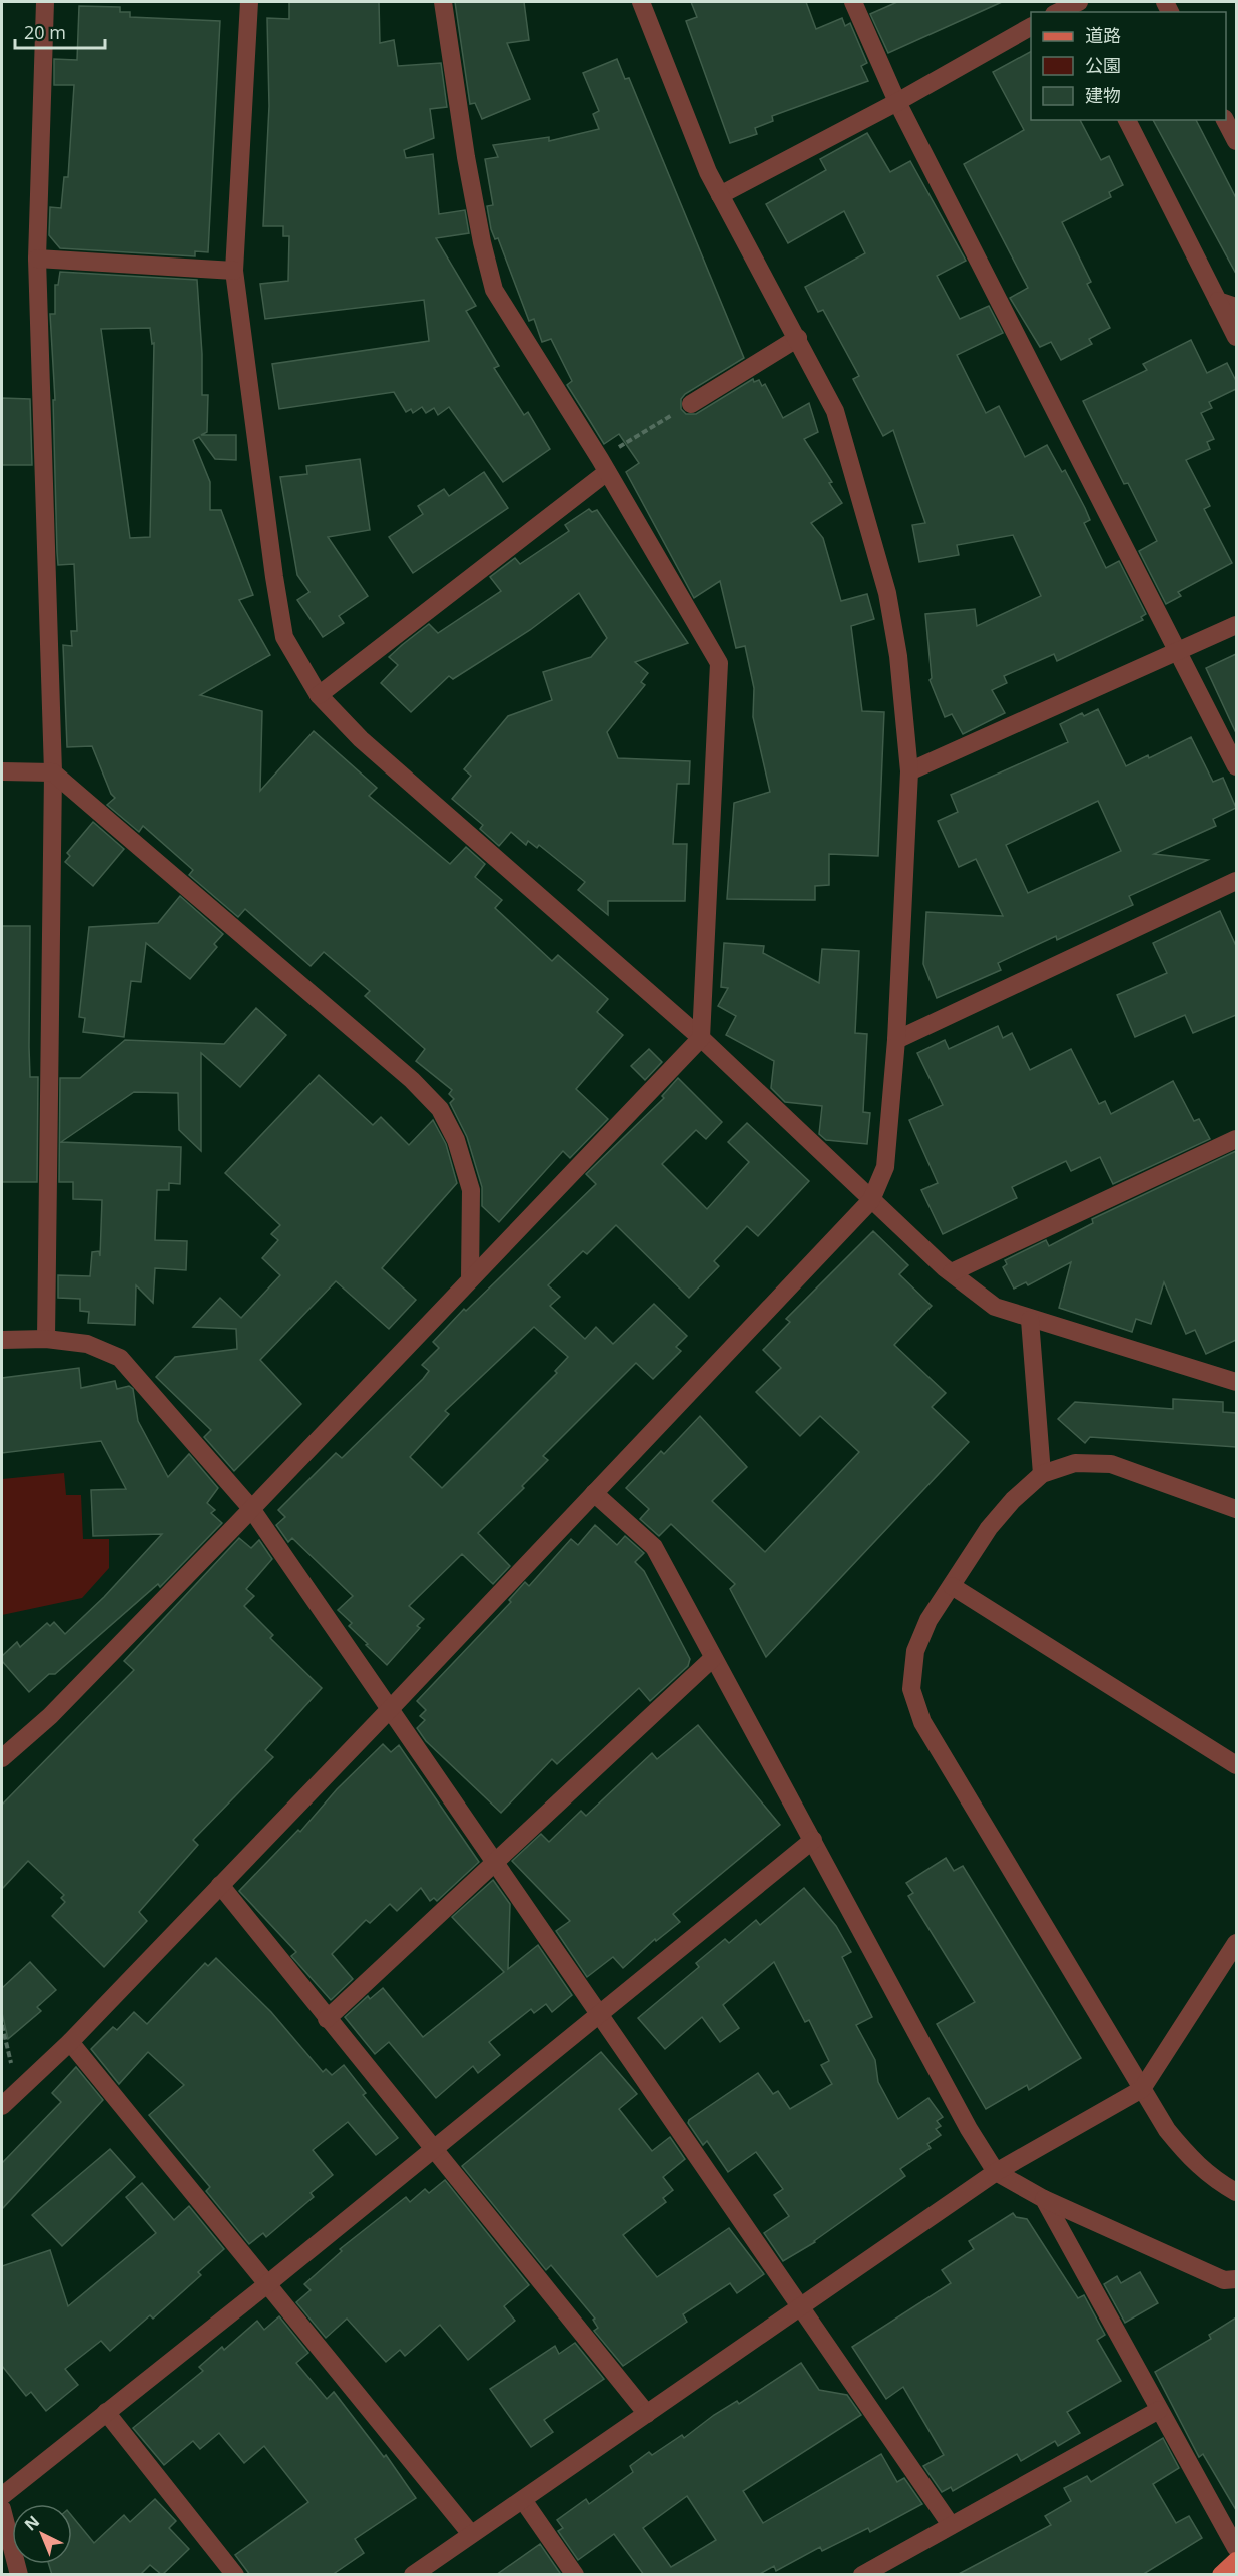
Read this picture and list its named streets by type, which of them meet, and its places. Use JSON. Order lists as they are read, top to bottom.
{
  "legend": ["道路", "公園", "建物"],
  "scale_bar": "20 m",
  "north": "top left"
}
